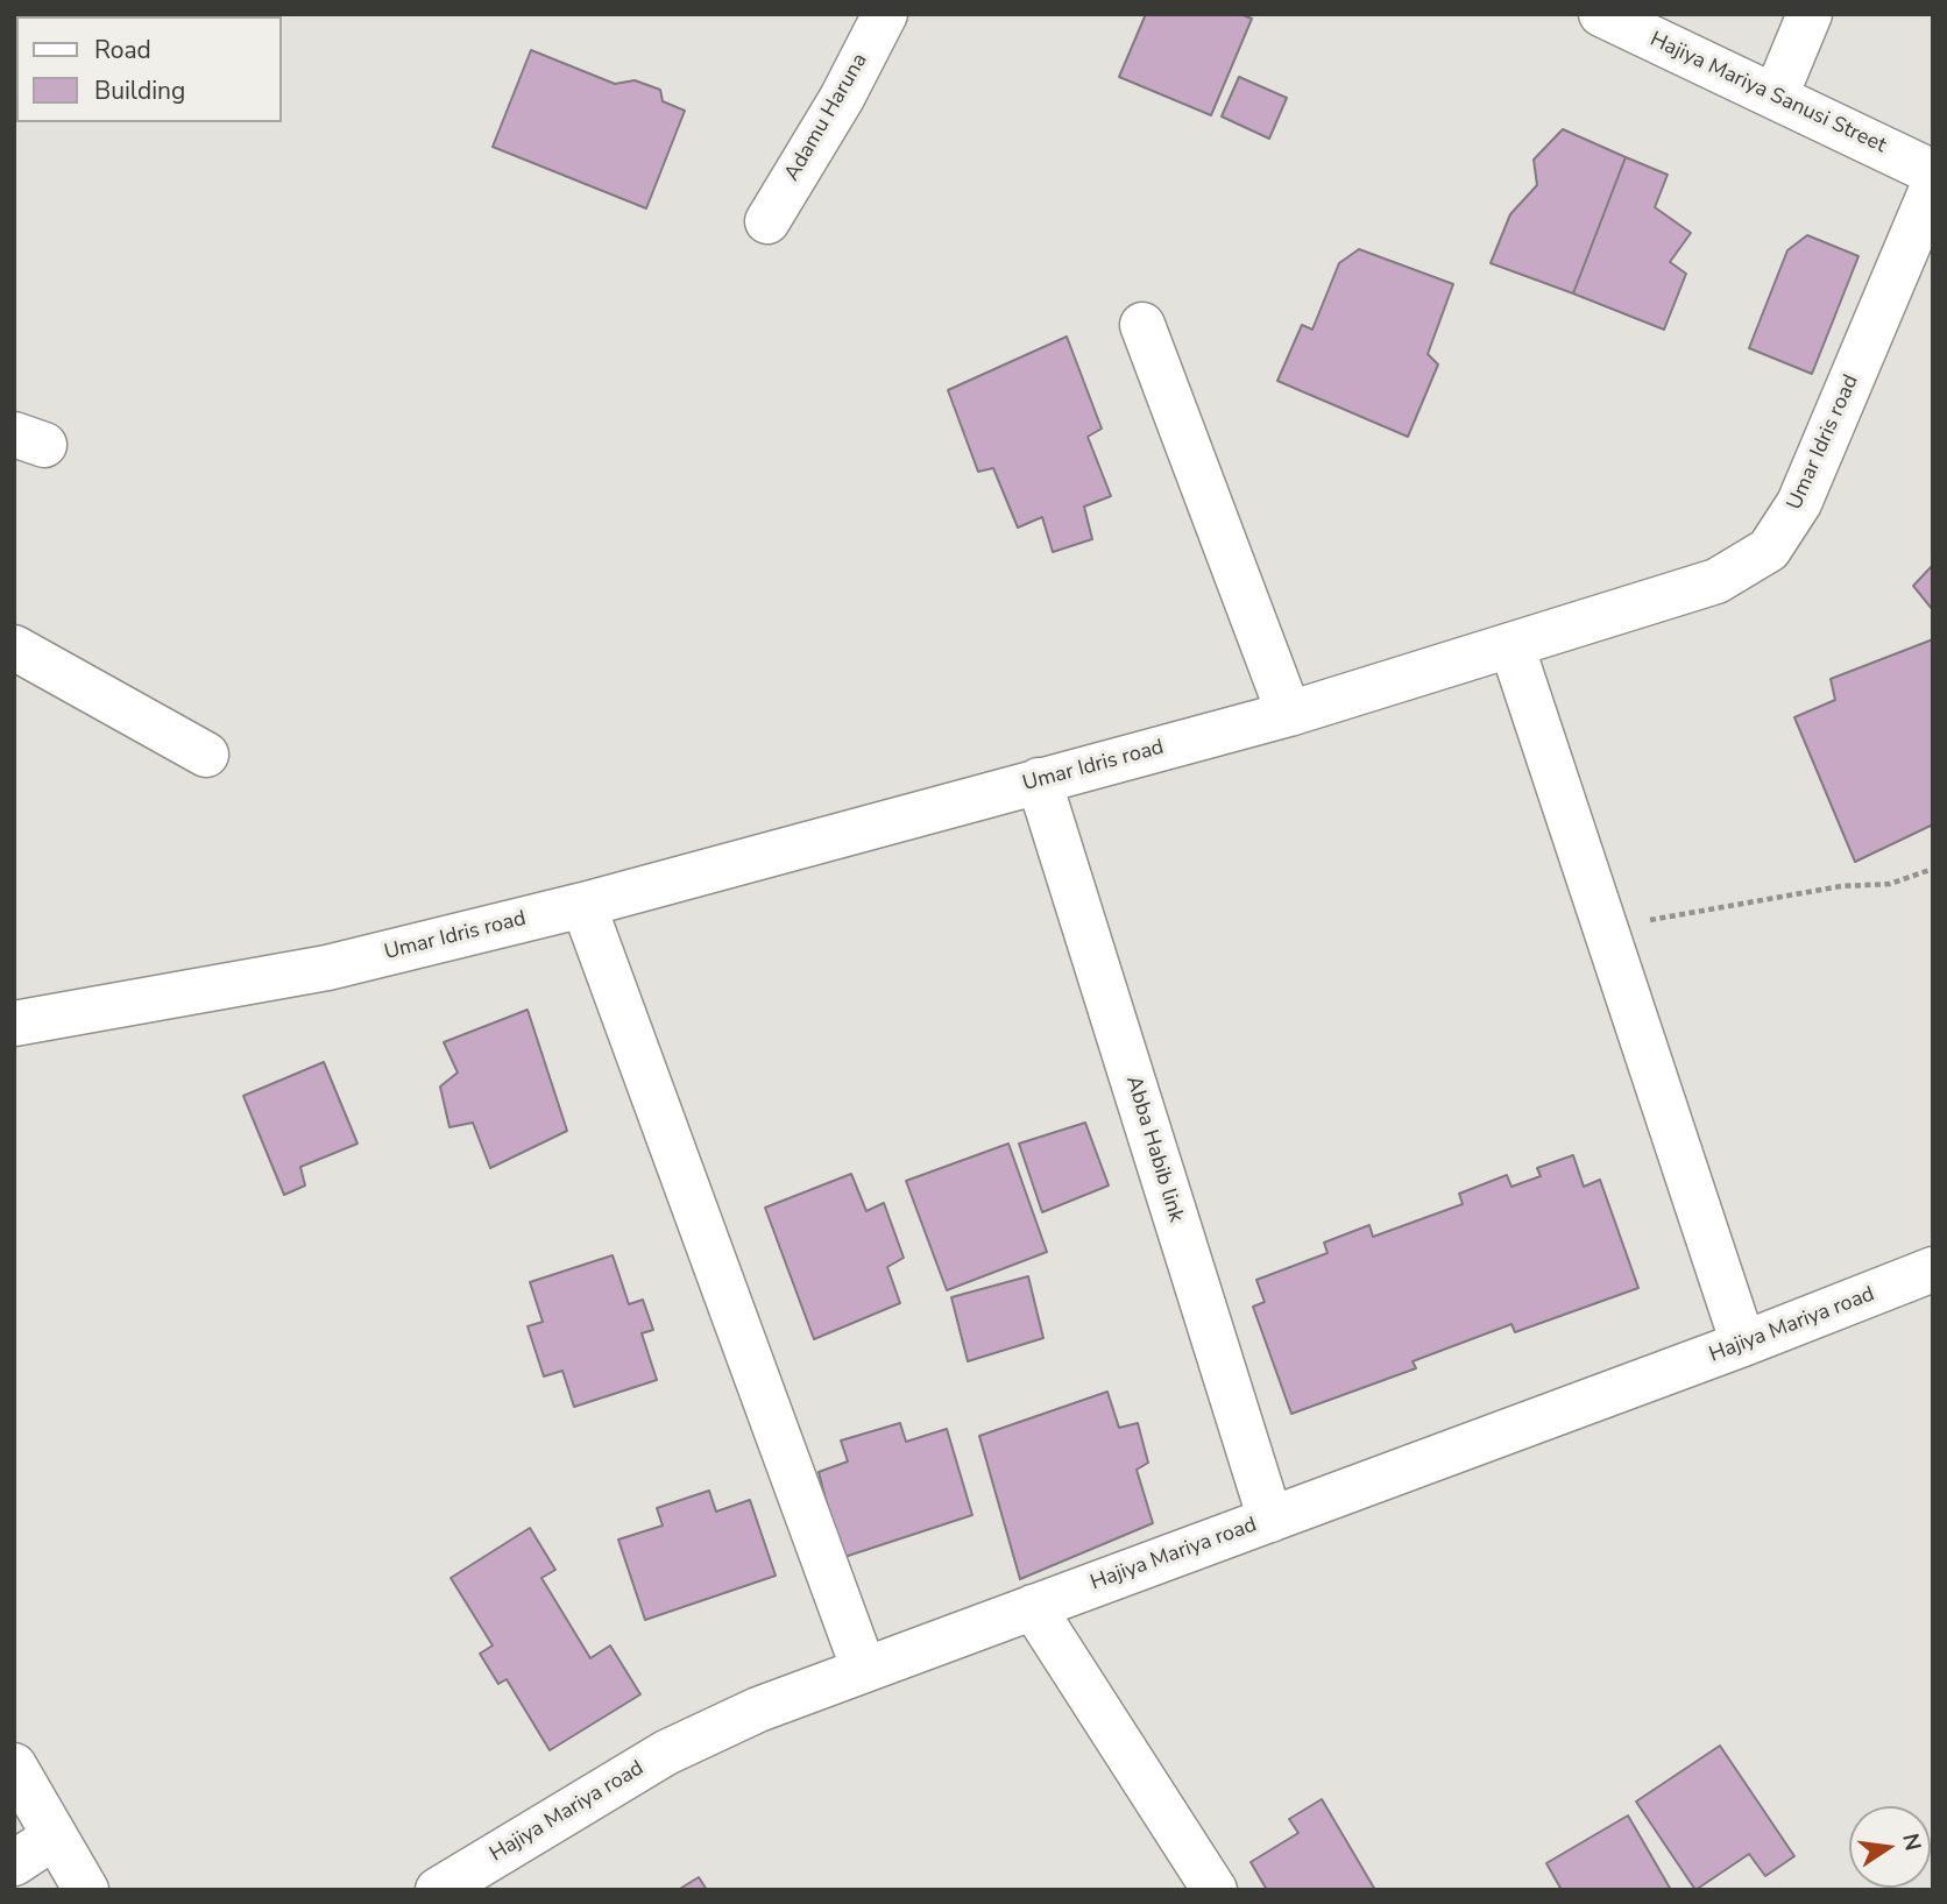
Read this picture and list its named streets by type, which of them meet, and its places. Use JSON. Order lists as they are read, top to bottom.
{
  "streets": {
    "street": [
      "Hajiya Mariya Sanusi Street",
      "Adamu Haruna",
      "Umar Idris road",
      "Abba Habib link",
      "Hajiya Mariya road"
    ]
  },
  "crossings": [
    ["Umar Idris road", "Abba Habib link"],
    ["Abba Habib link", "Hajiya Mariya road"]
  ],
  "legend": ["Road", "Building"],
  "north": "right"
}
